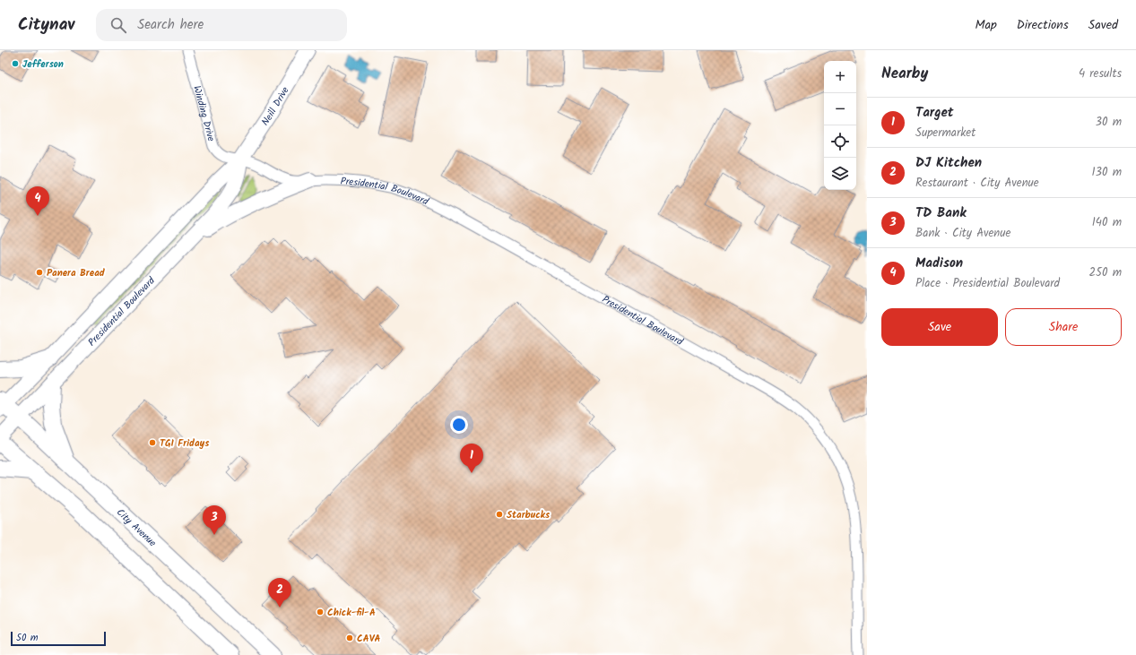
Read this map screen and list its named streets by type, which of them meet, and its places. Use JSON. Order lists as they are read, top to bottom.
{
  "streets": {
    "highway": ["City Avenue"],
    "main road": ["Neill Drive", "Presidential Boulevard"],
    "street": ["Winding Drive"]
  },
  "crossings": [
    ["Neill Drive", "Winding Drive"],
    ["Neill Drive", "Presidential Boulevard"],
    ["Winding Drive", "Presidential Boulevard"],
    ["Presidential Boulevard", "City Avenue"]
  ],
  "places": [
    "Jefferson",
    "Panera Bread",
    "TGI Fridays",
    "Starbucks",
    "Chick-fil-A",
    "CAVA"
  ],
  "scale_bar": "50 m",
  "page": {
    "header": "Citynav",
    "search": "Search here",
    "nav": ["Map", "Directions", "Saved"],
    "heading": ["Nearby", "4 results"],
    "map_buttons": ["+", "−"],
    "list": [
      {
        "mark": "1",
        "name": "Target",
        "note": "Supermarket",
        "value": "30 m"
      },
      {
        "mark": "2",
        "name": "DJ Kitchen",
        "note": "Restaurant · City Avenue",
        "value": "130 m"
      },
      {
        "mark": "3",
        "name": "TD Bank",
        "note": "Bank · City Avenue",
        "value": "140 m"
      },
      {
        "mark": "4",
        "name": "Madison",
        "note": "Place · Presidential Boulevard",
        "value": "250 m"
      }
    ],
    "pins": [
      "4",
      "1",
      "3",
      "2"
    ],
    "buttons": ["Save", "Share"],
    "scale": "50 m"
  }
}
